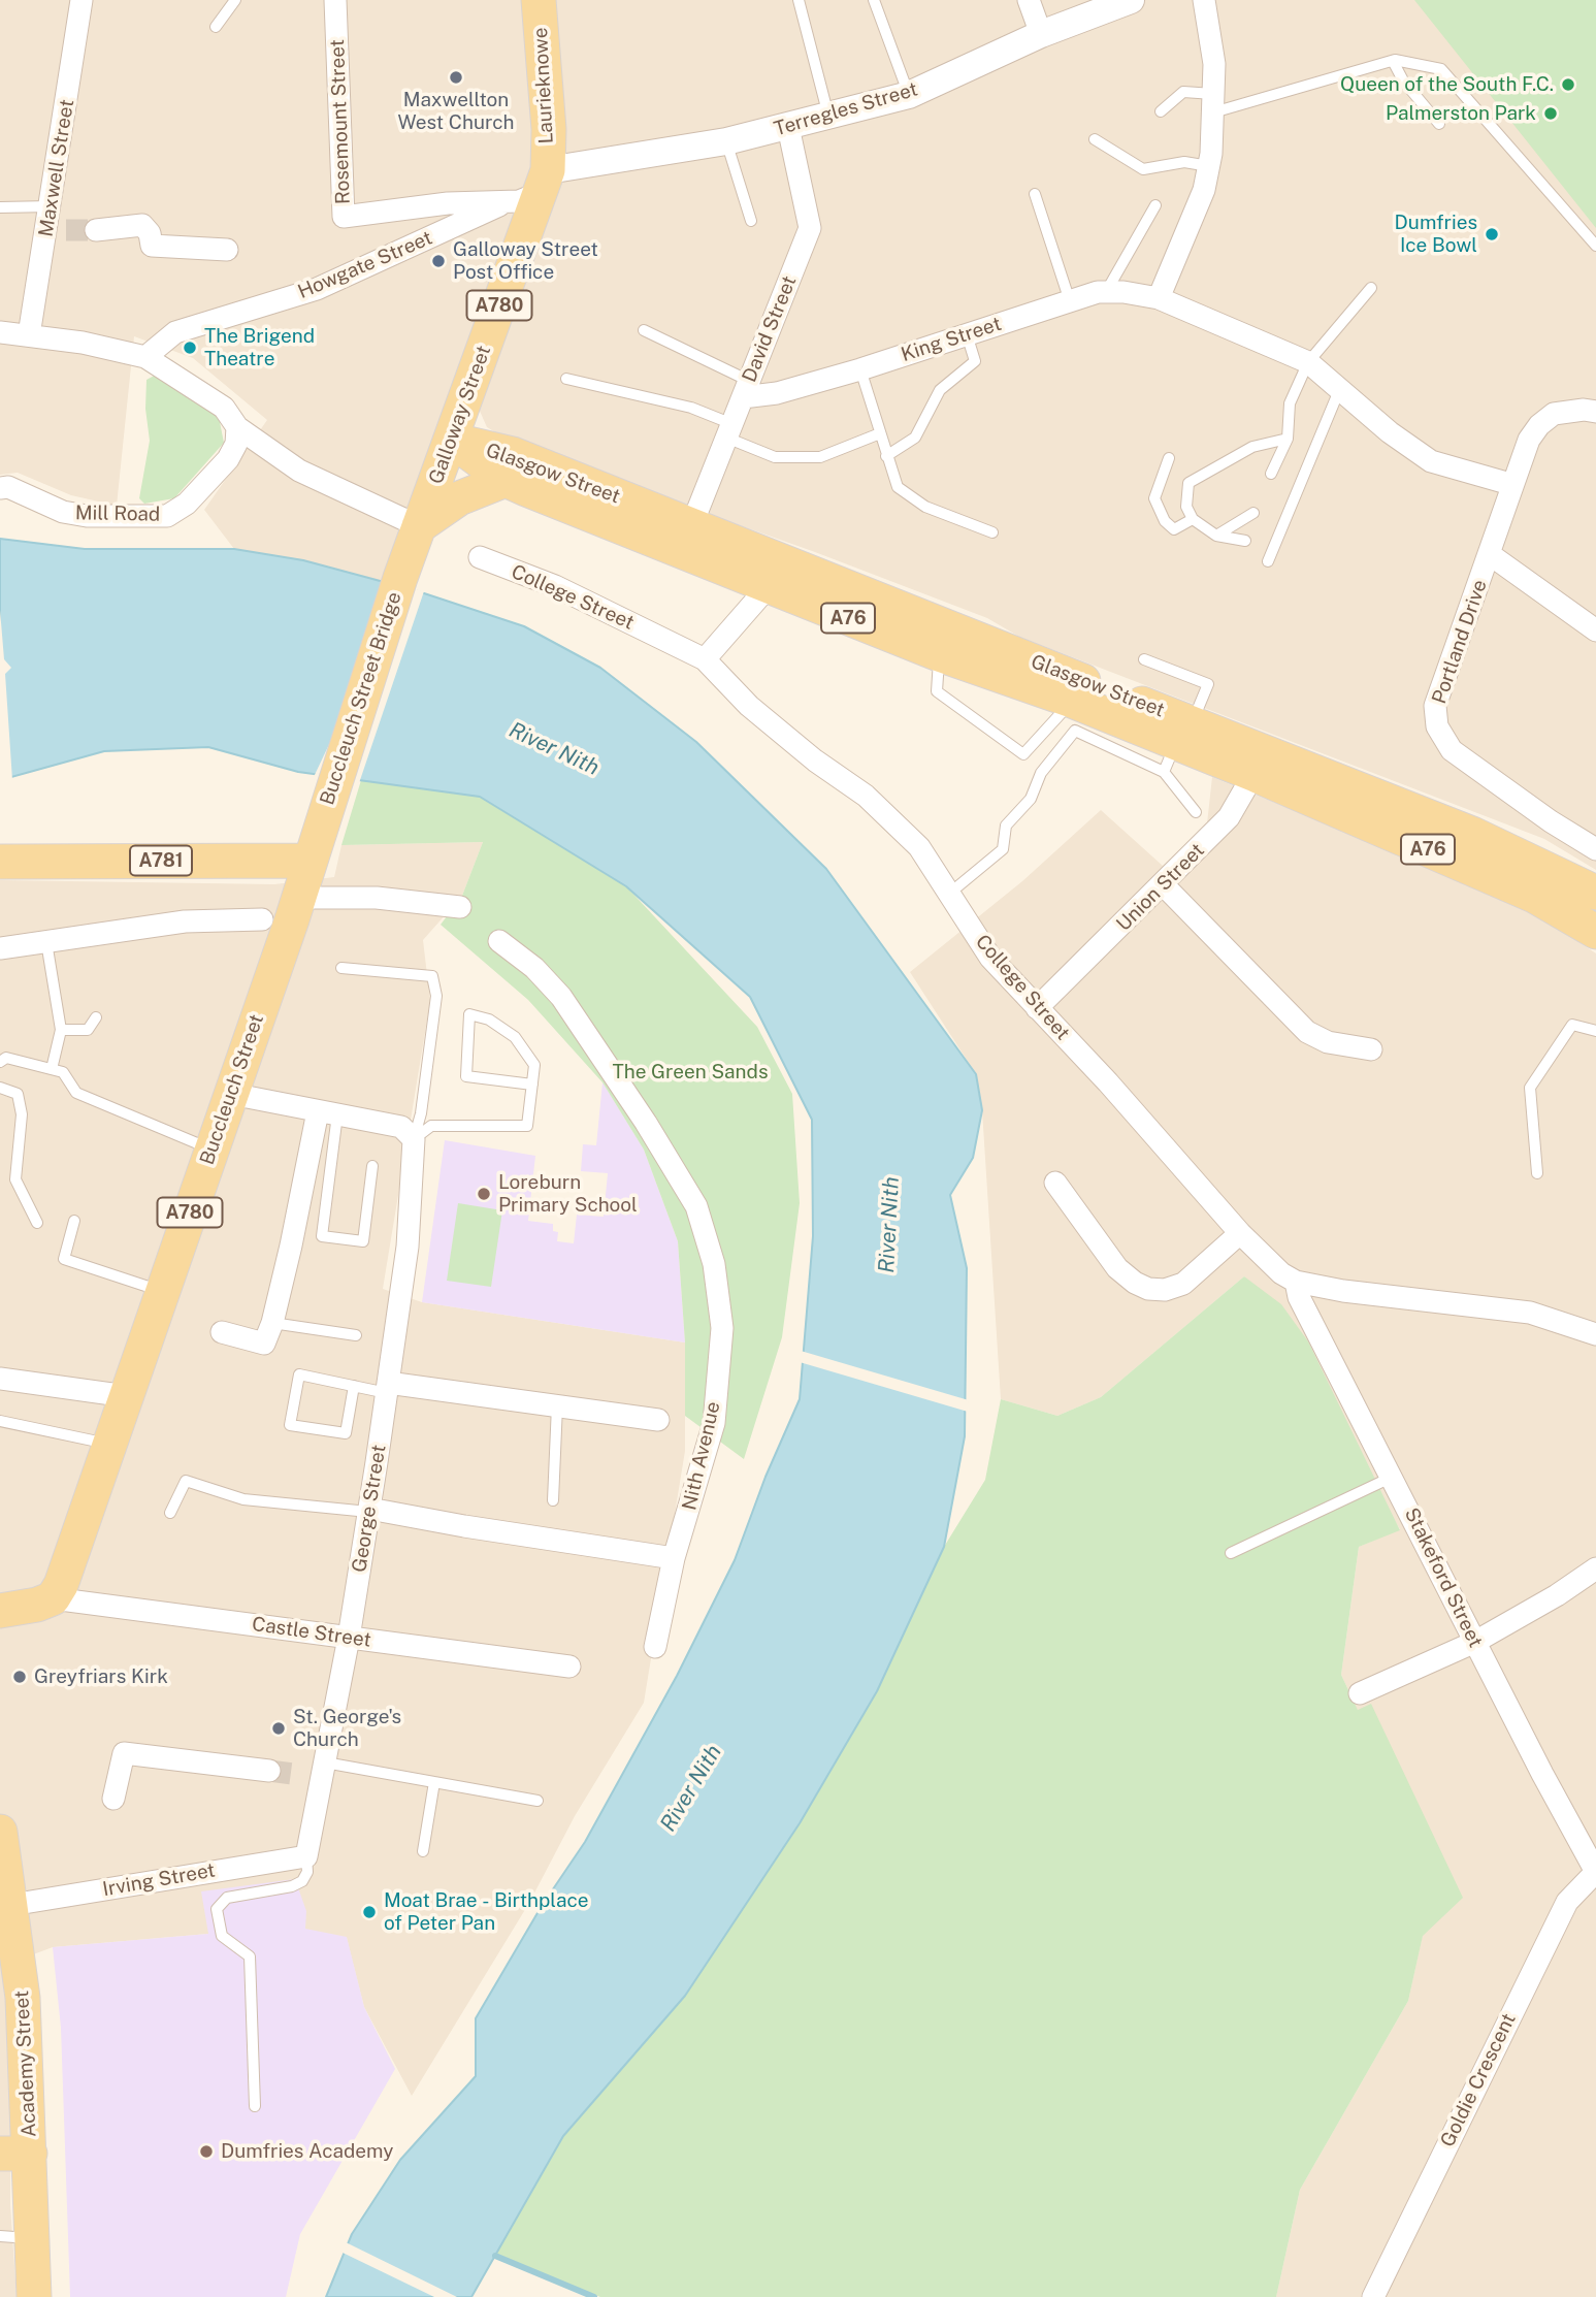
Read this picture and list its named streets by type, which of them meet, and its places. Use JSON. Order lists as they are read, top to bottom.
{
  "streets": {
    "main road": [
      "Laurieknowe",
      "A780",
      "Galloway Street",
      "Glasgow Street",
      "A76",
      "Buccleuch Street Bridge",
      "A781",
      "Buccleuch Street",
      "Academy Street"
    ],
    "street": [
      "Terregles Street",
      "Rosemount Street",
      "Maxwell Street",
      "Howgate Street",
      "David Street",
      "King Street",
      "Mill Road",
      "College Street",
      "Portland Drive",
      "Union Street",
      "Nith Avenue",
      "George Street",
      "Stakeford Street",
      "Castle Street",
      "Irving Street",
      "Goldie Crescent"
    ]
  },
  "crossings": [
    ["Laurieknowe", "Terregles Street"],
    ["Laurieknowe", "Rosemount Street"],
    ["Laurieknowe", "Galloway Street"],
    ["Terregles Street", "Rosemount Street"],
    ["Terregles Street", "David Street"],
    ["Terregles Street", "Galloway Street"],
    ["Rosemount Street", "Howgate Street"],
    ["Rosemount Street", "Galloway Street"],
    ["David Street", "King Street"],
    ["David Street", "Glasgow Street"],
    ["King Street", "Portland Drive"],
    ["Galloway Street", "Glasgow Street"],
    ["Galloway Street", "Buccleuch Street Bridge"],
    ["Glasgow Street", "A76"],
    ["Glasgow Street", "Union Street"],
    ["College Street", "Union Street"],
    ["College Street", "Stakeford Street"],
    ["A76", "Union Street"],
    ["Buccleuch Street Bridge", "Buccleuch Street"],
    ["A781", "Buccleuch Street"],
    ["Buccleuch Street", "Castle Street"],
    ["George Street", "Castle Street"],
    ["George Street", "Irving Street"],
    ["Stakeford Street", "Goldie Crescent"],
    ["Irving Street", "Academy Street"]
  ],
  "water": ["River Nith"],
  "parks": ["The Green Sands"],
  "places": [
    "Maxwellton West Church",
    "Queen of the South F.C.",
    "Palmerston Park",
    "Dumfries Ice Bowl",
    "Galloway Street Post Office",
    "The Brigend Theatre",
    "Loreburn Primary School",
    "Greyfriars Kirk",
    "St. George's Church",
    "Moat Brae - Birthplace of Peter Pan",
    "Dumfries Academy"
  ]
}
